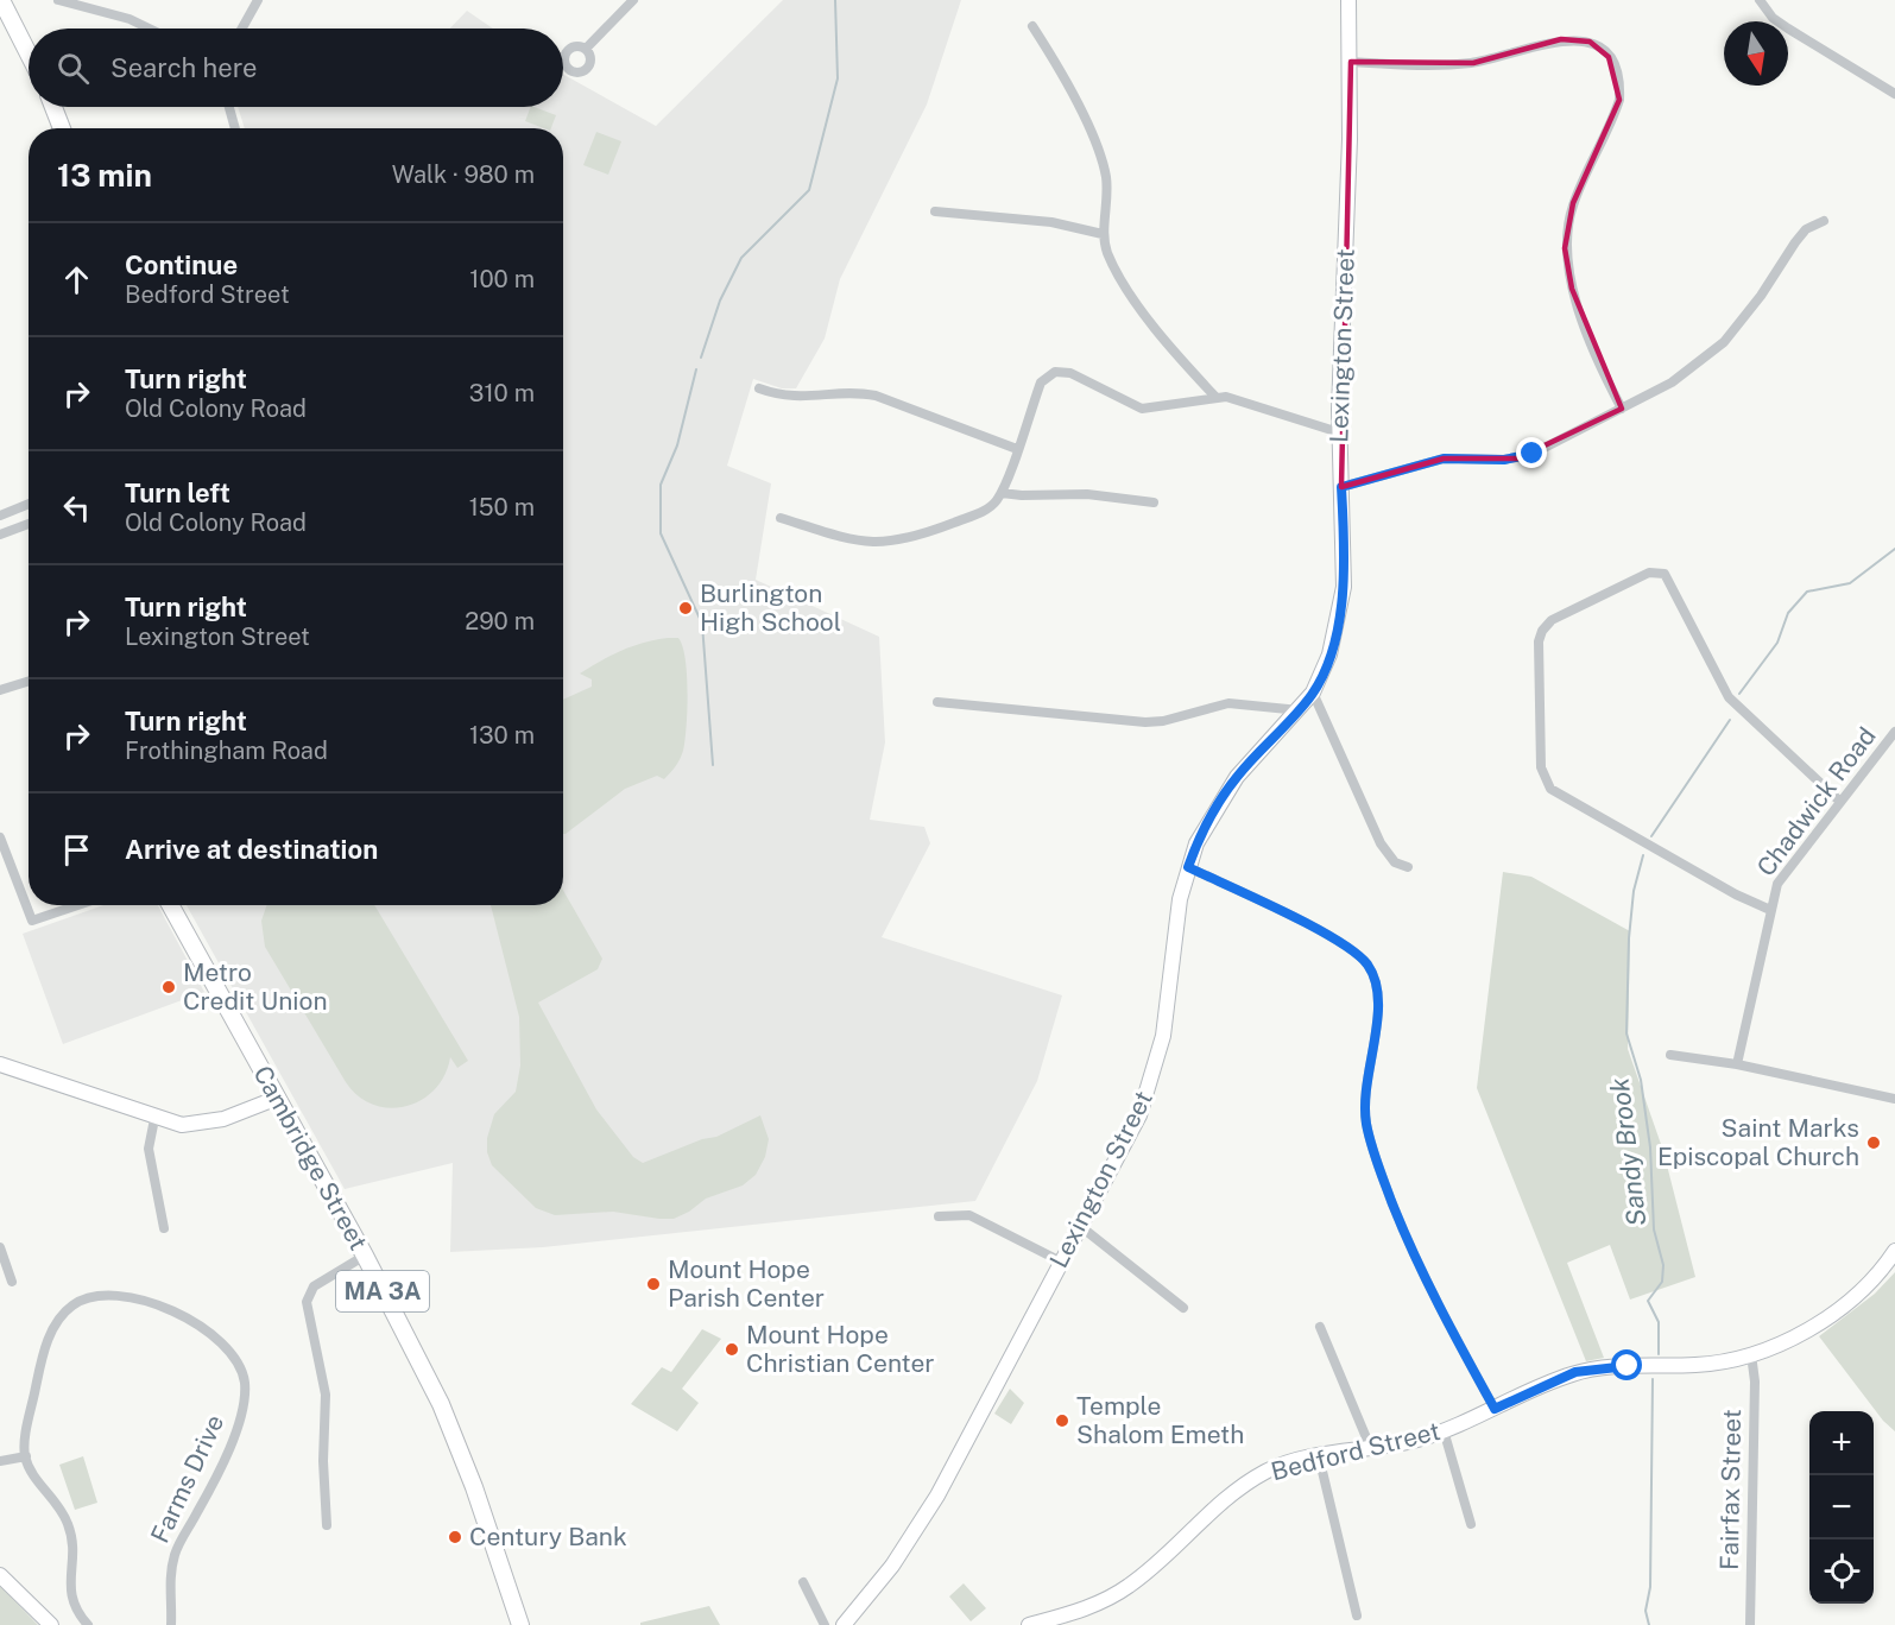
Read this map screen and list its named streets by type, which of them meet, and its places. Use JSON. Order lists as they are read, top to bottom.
{
  "streets": {
    "main road": ["Cambridge Street", "MA 3A"],
    "street": [
      "Lexington Street",
      "Chadwick Road",
      "Bedford Street",
      "Farms Drive",
      "Fairfax Street"
    ]
  },
  "crossings": [
    ["Bedford Street", "Fairfax Street"]
  ],
  "water": ["Sandy Brook"],
  "places": [
    "Burlington High School",
    "Metro Credit Union",
    "Saint Marks Episcopal Church",
    "Mount Hope Parish Center",
    "Mount Hope Christian Center",
    "Temple Shalom Emeth",
    "Century Bank"
  ],
  "north": "bottom",
  "page": {
    "search": "Search here",
    "heading": ["13 min", "Walk · 980 m"],
    "list": [
      ["Continue", "Bedford Street", "100 m"],
      ["Turn right", "Old Colony Road", "310 m"],
      ["Turn left", "Old Colony Road", "150 m"],
      ["Turn right", "Lexington Street", "290 m"],
      ["Turn right", "Frothingham Road", "130 m"],
      "Arrive at destination"
    ],
    "map_buttons": ["+", "−"]
  }
}
